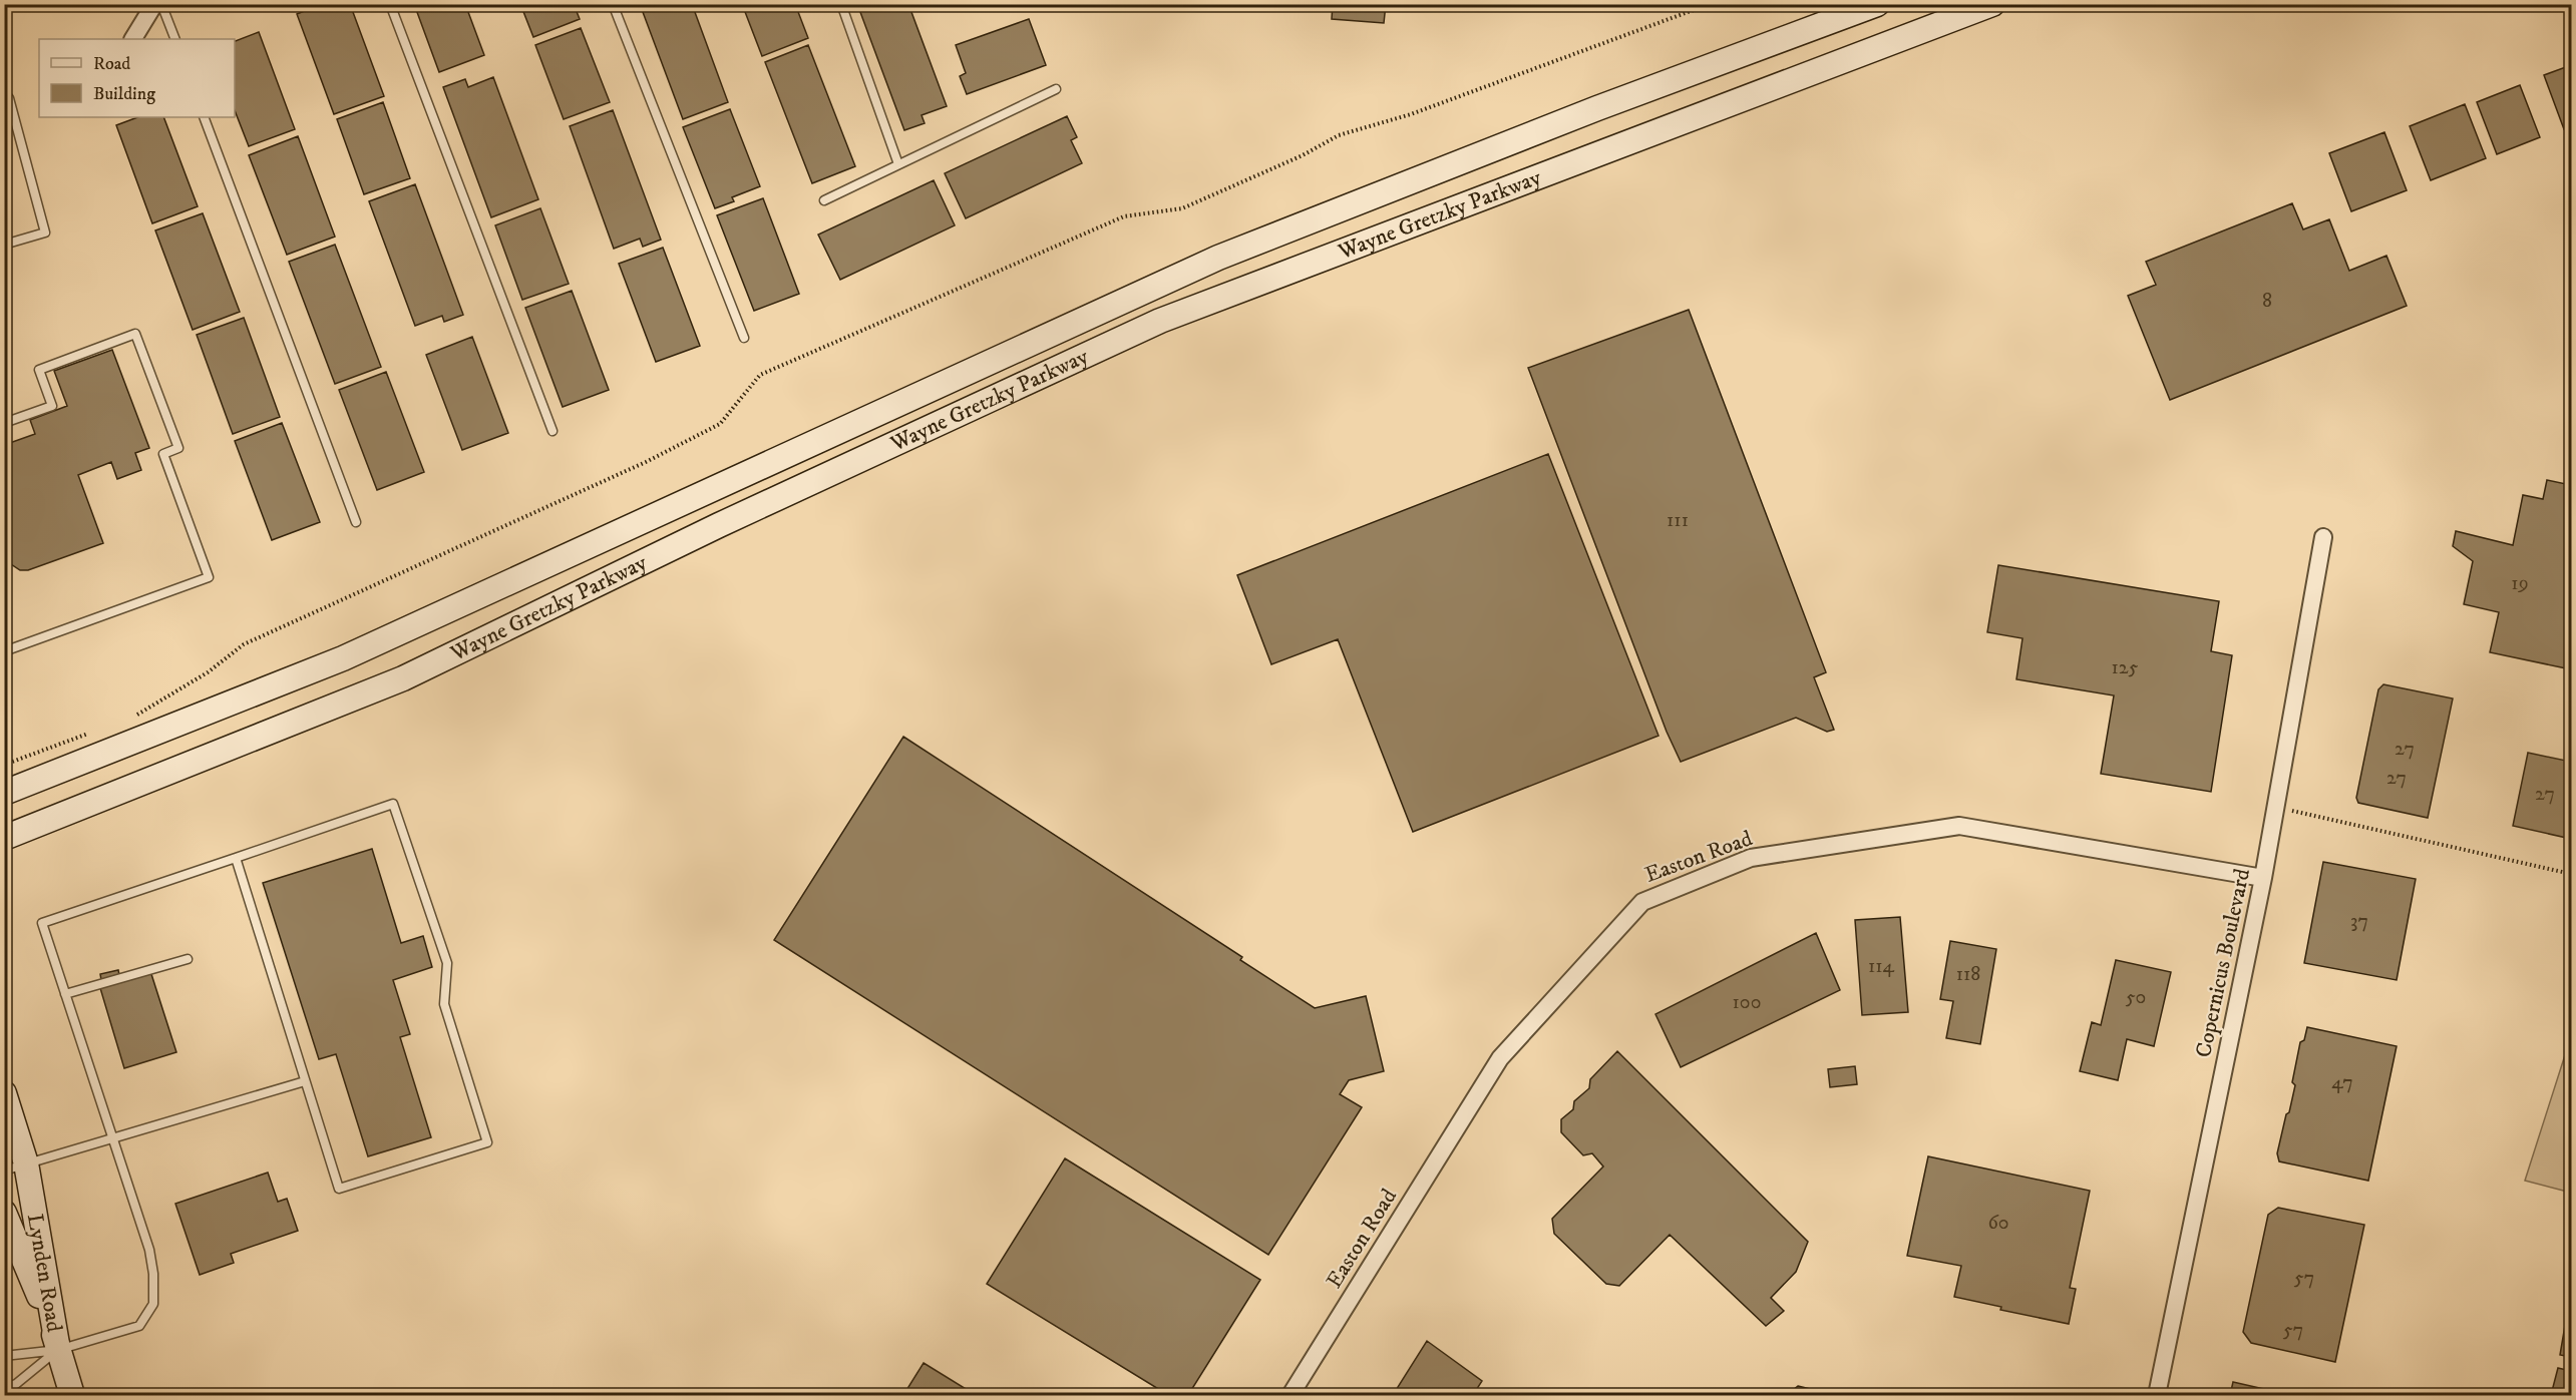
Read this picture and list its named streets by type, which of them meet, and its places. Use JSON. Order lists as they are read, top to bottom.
{
  "streets": {
    "main road": ["Wayne Gretzky Parkway", "Lynden Road"],
    "street": ["Easton Road", "Copernicus Boulevard"]
  },
  "crossings": [
    ["Easton Road", "Copernicus Boulevard"]
  ],
  "house_numbers": [
    "8",
    "111",
    "19",
    "125",
    "27",
    "27",
    "27",
    "37",
    "114",
    "118",
    "50",
    "100",
    "47",
    "60",
    "57",
    "57"
  ],
  "legend": ["Road", "Building"]
}
